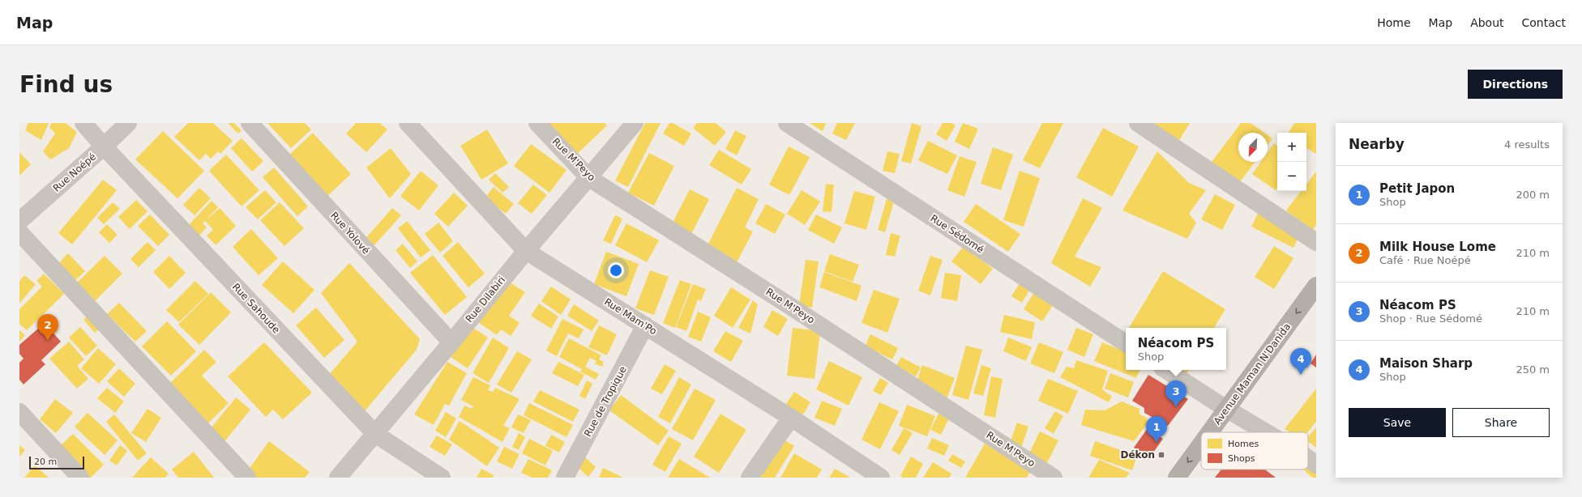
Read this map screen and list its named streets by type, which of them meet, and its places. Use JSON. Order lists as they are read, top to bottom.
{
  "streets": {
    "highway": ["Avenue Maman N'Danida"],
    "street": [
      "Rue M'Peyo",
      "Rue Noépé",
      "Rue Yolové",
      "Rue Sédomé",
      "Rue Dilabiri",
      "Rue Sahoude",
      "Rue Mam'Po",
      "Rue de Tropique"
    ]
  },
  "crossings": [
    ["Rue M'Peyo", "Rue Dilabiri"],
    ["Rue Noépé", "Rue Sahoude"],
    ["Rue Yolové", "Rue Dilabiri"],
    ["Rue Dilabiri", "Rue Sahoude"],
    ["Rue Dilabiri", "Rue Mam'Po"],
    ["Rue Mam'Po", "Rue de Tropique"]
  ],
  "one_way": ["Avenue Maman N'Danida"],
  "places": {
    "transit": ["Dékon"]
  },
  "legend": ["Homes", "Shops"],
  "scale_bar": "20 m",
  "north": "bottom left",
  "page": {
    "header": "Map",
    "nav": [
      "Home",
      "Map",
      "About",
      "Contact"
    ],
    "buttons": [
      "Directions",
      ["Save", "Share"]
    ],
    "title": "Find us",
    "heading": ["Nearby", "4 results"],
    "map_buttons": ["+", "−"],
    "list": [
      {
        "mark": "1",
        "name": "Petit Japon",
        "note": "Shop",
        "value": "200 m"
      },
      {
        "mark": "2",
        "name": "Milk House Lome",
        "note": "Café · Rue Noépé",
        "value": "210 m"
      },
      {
        "mark": "3",
        "name": "Néacom PS",
        "note": "Shop · Rue Sédomé",
        "value": "210 m"
      },
      {
        "mark": "4",
        "name": "Maison Sharp",
        "note": "Shop",
        "value": "250 m"
      }
    ],
    "pins": [
      "2",
      "4",
      "3",
      "1"
    ],
    "popup": ["Néacom PS", "Shop"],
    "scale": "20 m"
  }
}
